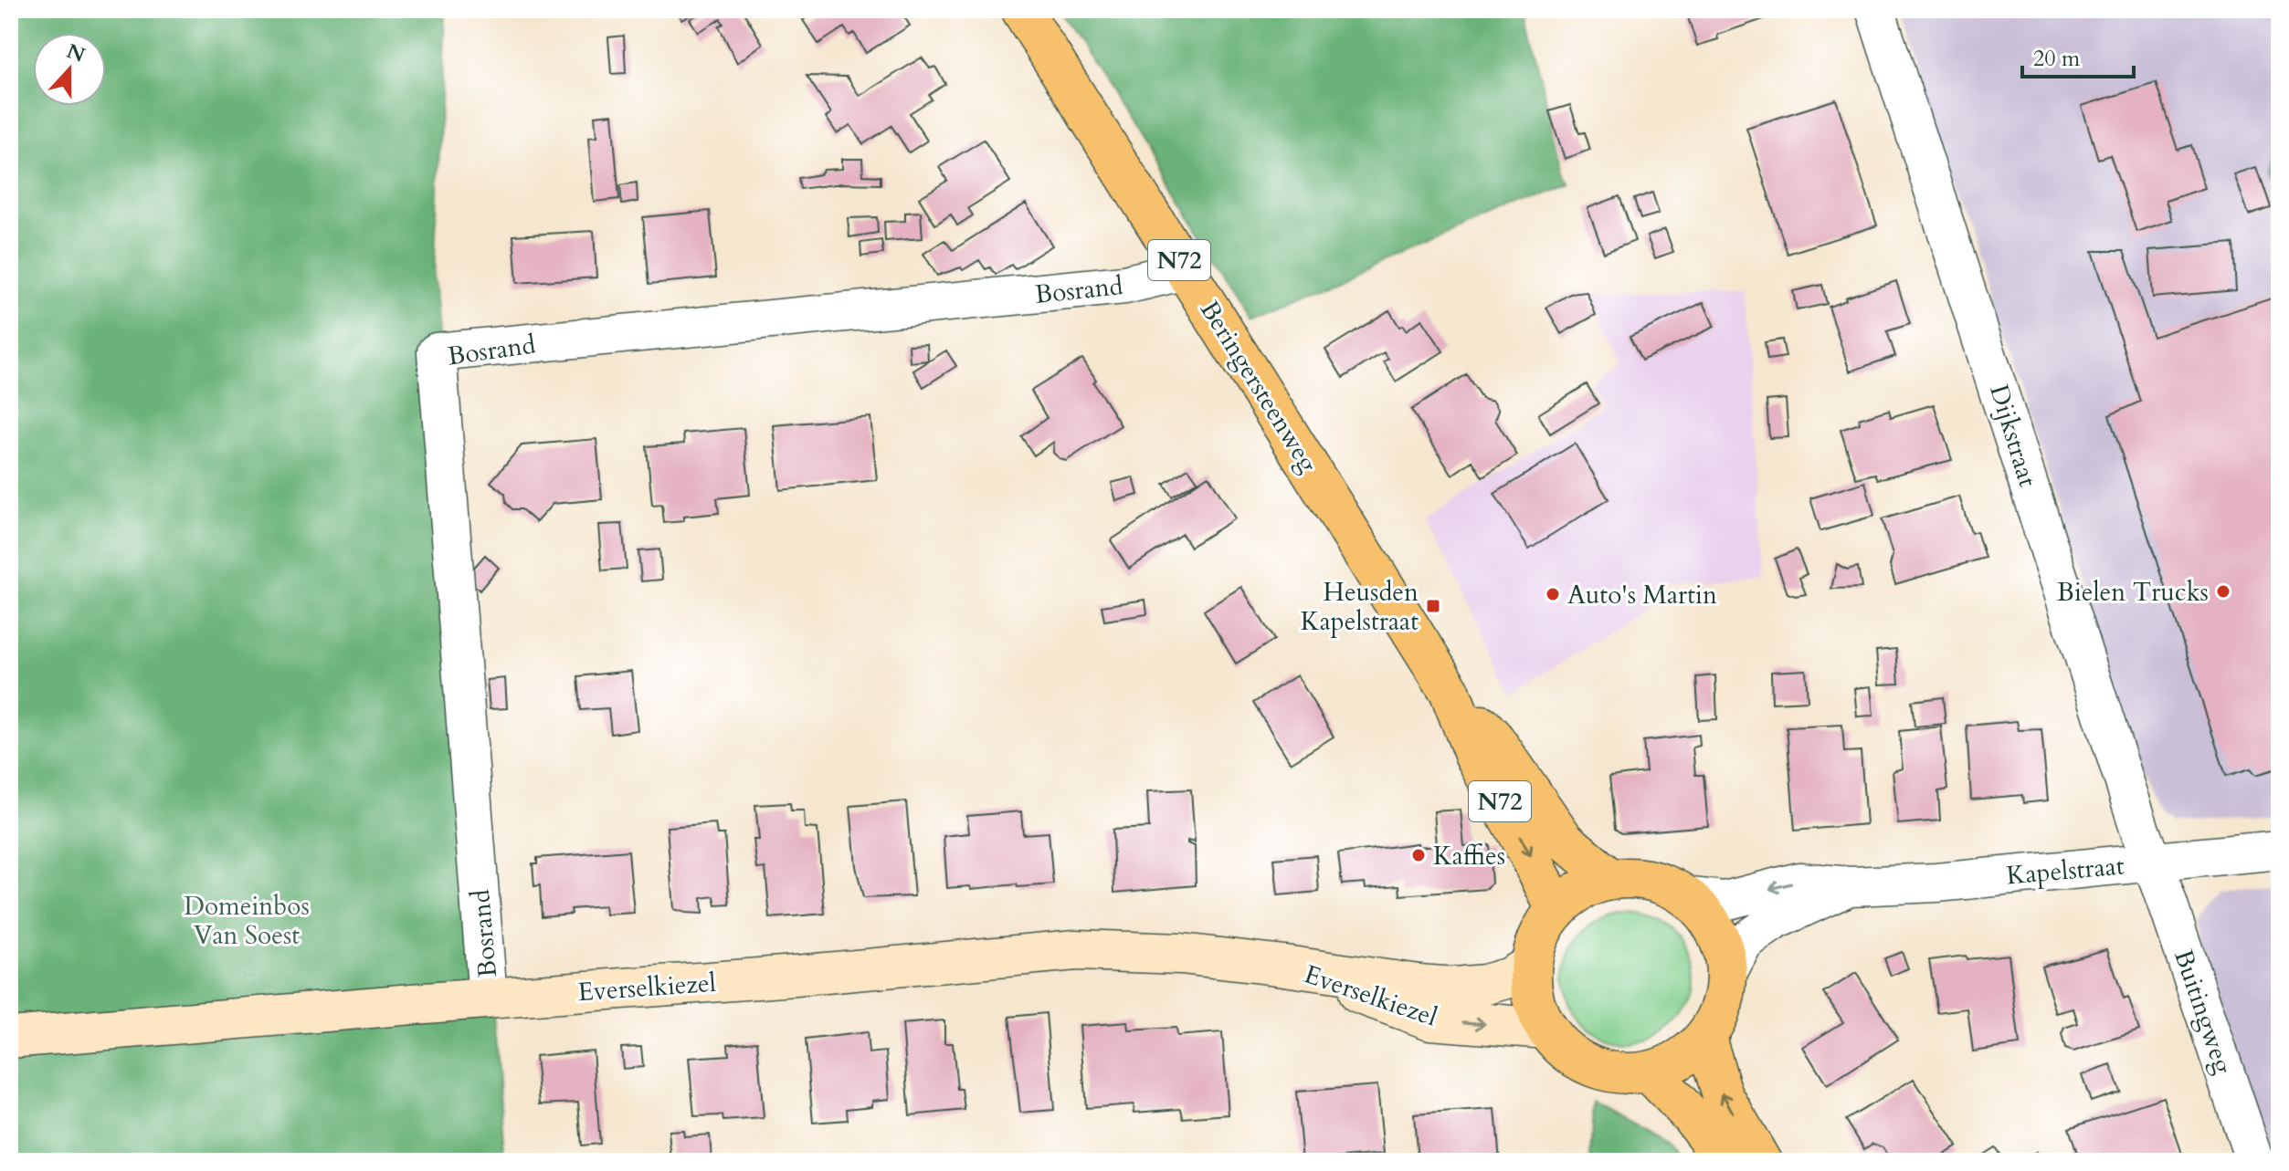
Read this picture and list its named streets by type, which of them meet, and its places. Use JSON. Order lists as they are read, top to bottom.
{
  "streets": {
    "main road": ["N72", "Beringersteenweg"],
    "street": [
      "Bosrand",
      "Dijkstraat",
      "Kapelstraat",
      "Everselkiezel",
      "Buitingweg"
    ]
  },
  "crossings": [
    ["Bosrand", "Beringersteenweg"],
    ["Bosrand", "Everselkiezel"],
    ["Beringersteenweg", "Kapelstraat"],
    ["Beringersteenweg", "Everselkiezel"],
    ["Dijkstraat", "Kapelstraat"],
    ["Dijkstraat", "Buitingweg"],
    ["Kapelstraat", "Everselkiezel"],
    ["Kapelstraat", "Buitingweg"]
  ],
  "parks": ["Domeinbos Van Soest"],
  "places": {
    "other": ["Bielen Trucks", "Auto's Martin", "Kaffies"],
    "transit": ["Heusden Kapelstraat"]
  },
  "scale_bar": "20 m",
  "north": "top"
}
